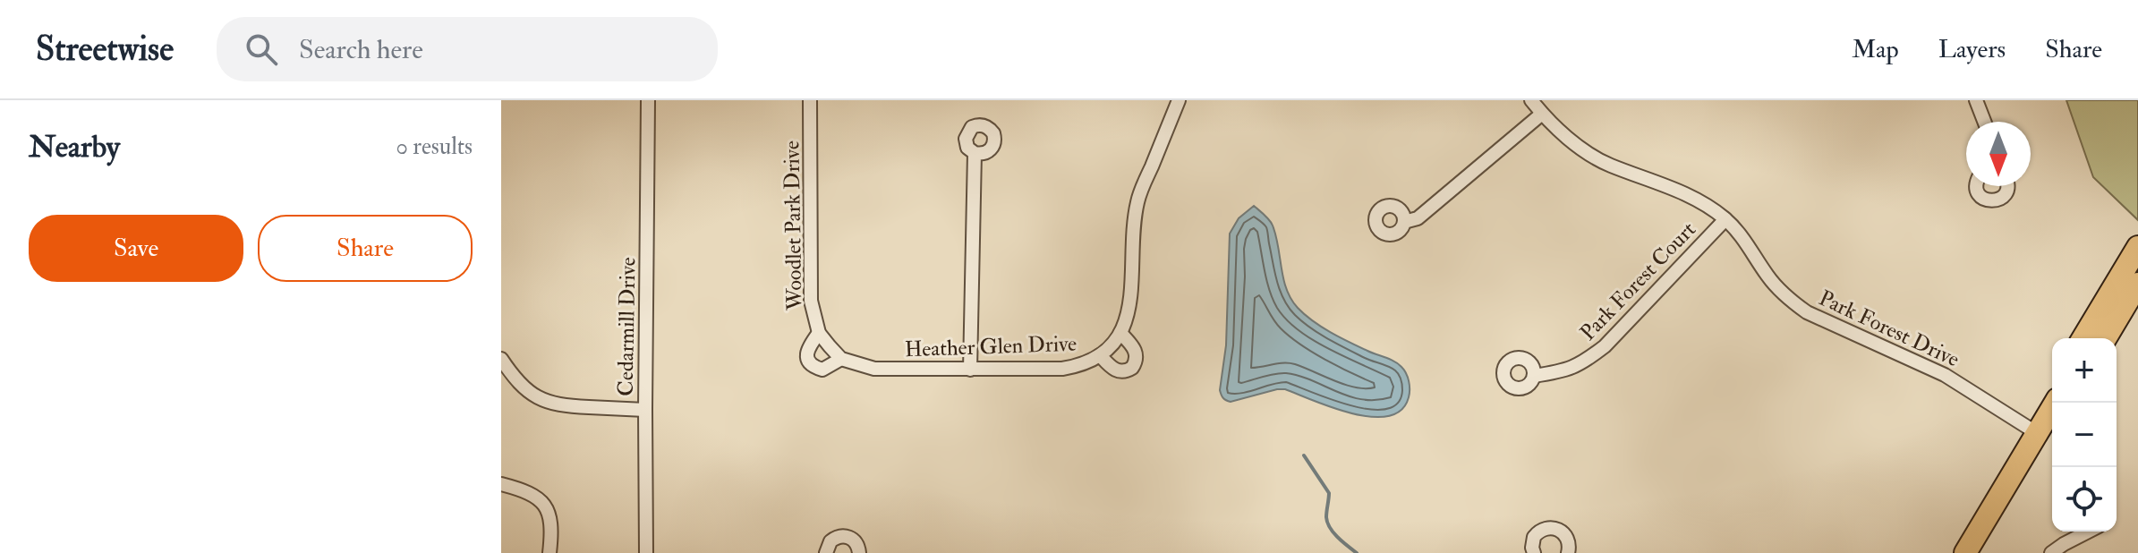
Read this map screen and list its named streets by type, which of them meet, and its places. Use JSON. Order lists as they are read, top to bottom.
{
  "streets": {
    "street": [
      "Woodlet Park Drive",
      "Park Forest Court",
      "Cedarmill Drive",
      "Park Forest Drive",
      "Heather Glen Drive"
    ]
  },
  "crossings": [
    ["Woodlet Park Drive", "Heather Glen Drive"],
    ["Park Forest Court", "Park Forest Drive"]
  ],
  "north": "bottom",
  "page": {
    "header": "Streetwise",
    "search": "Search here",
    "nav": ["Map", "Layers", "Share"],
    "heading": ["Nearby", "0 results"],
    "buttons": ["Save", "Share"],
    "map_buttons": ["+", "−"]
  }
}
